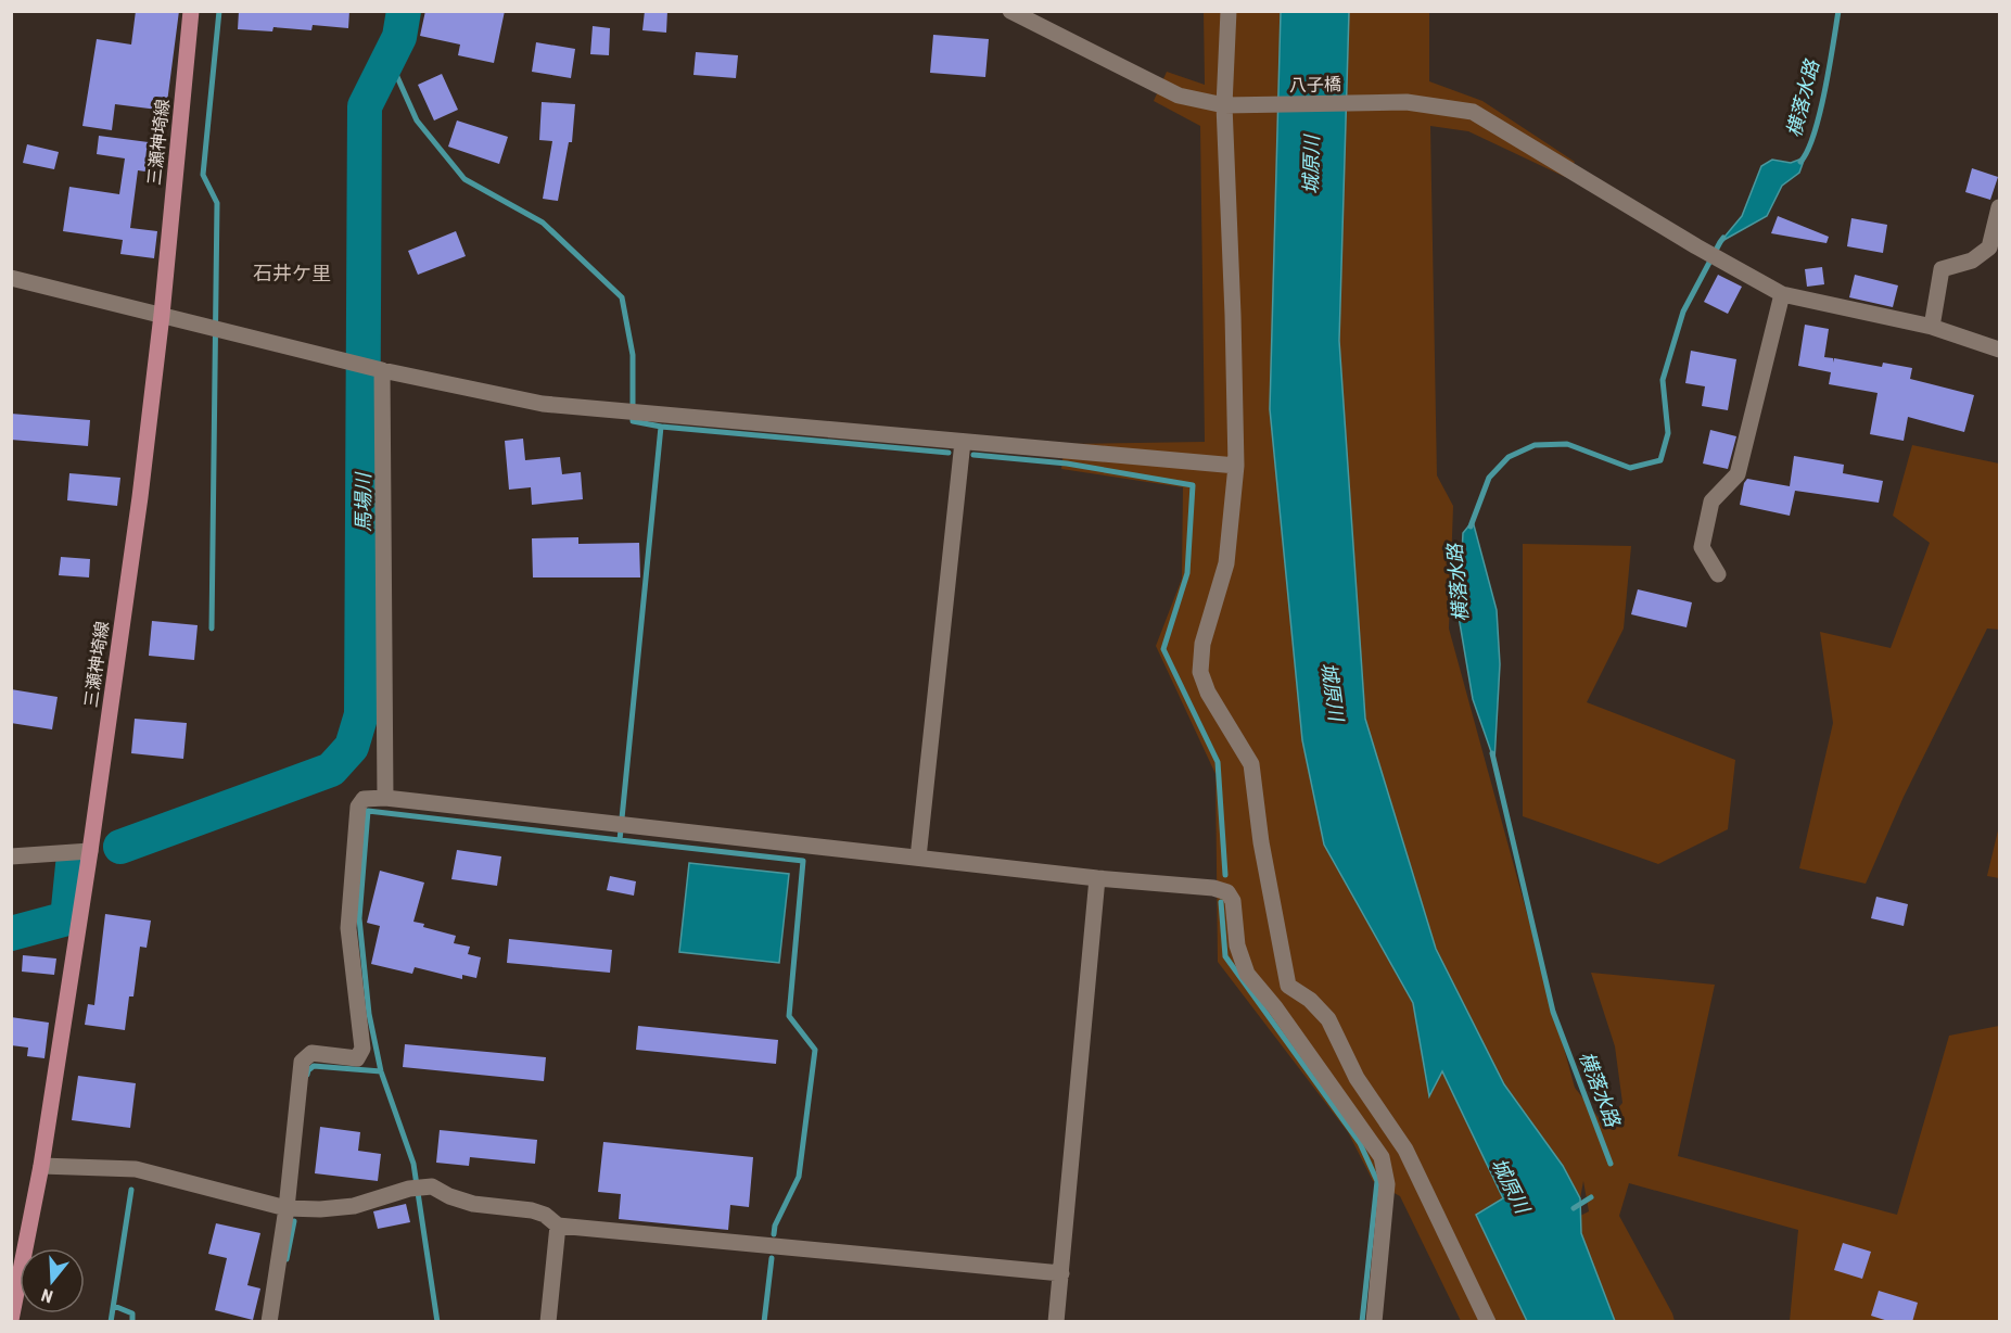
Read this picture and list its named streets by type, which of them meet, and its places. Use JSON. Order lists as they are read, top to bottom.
{
  "streets": {
    "main road": ["三瀬神埼線"],
    "street": ["八子橋"]
  },
  "districts": ["石井ケ里"],
  "water": ["横落水路", "城原川", "馬場川"],
  "north": "bottom"
}
